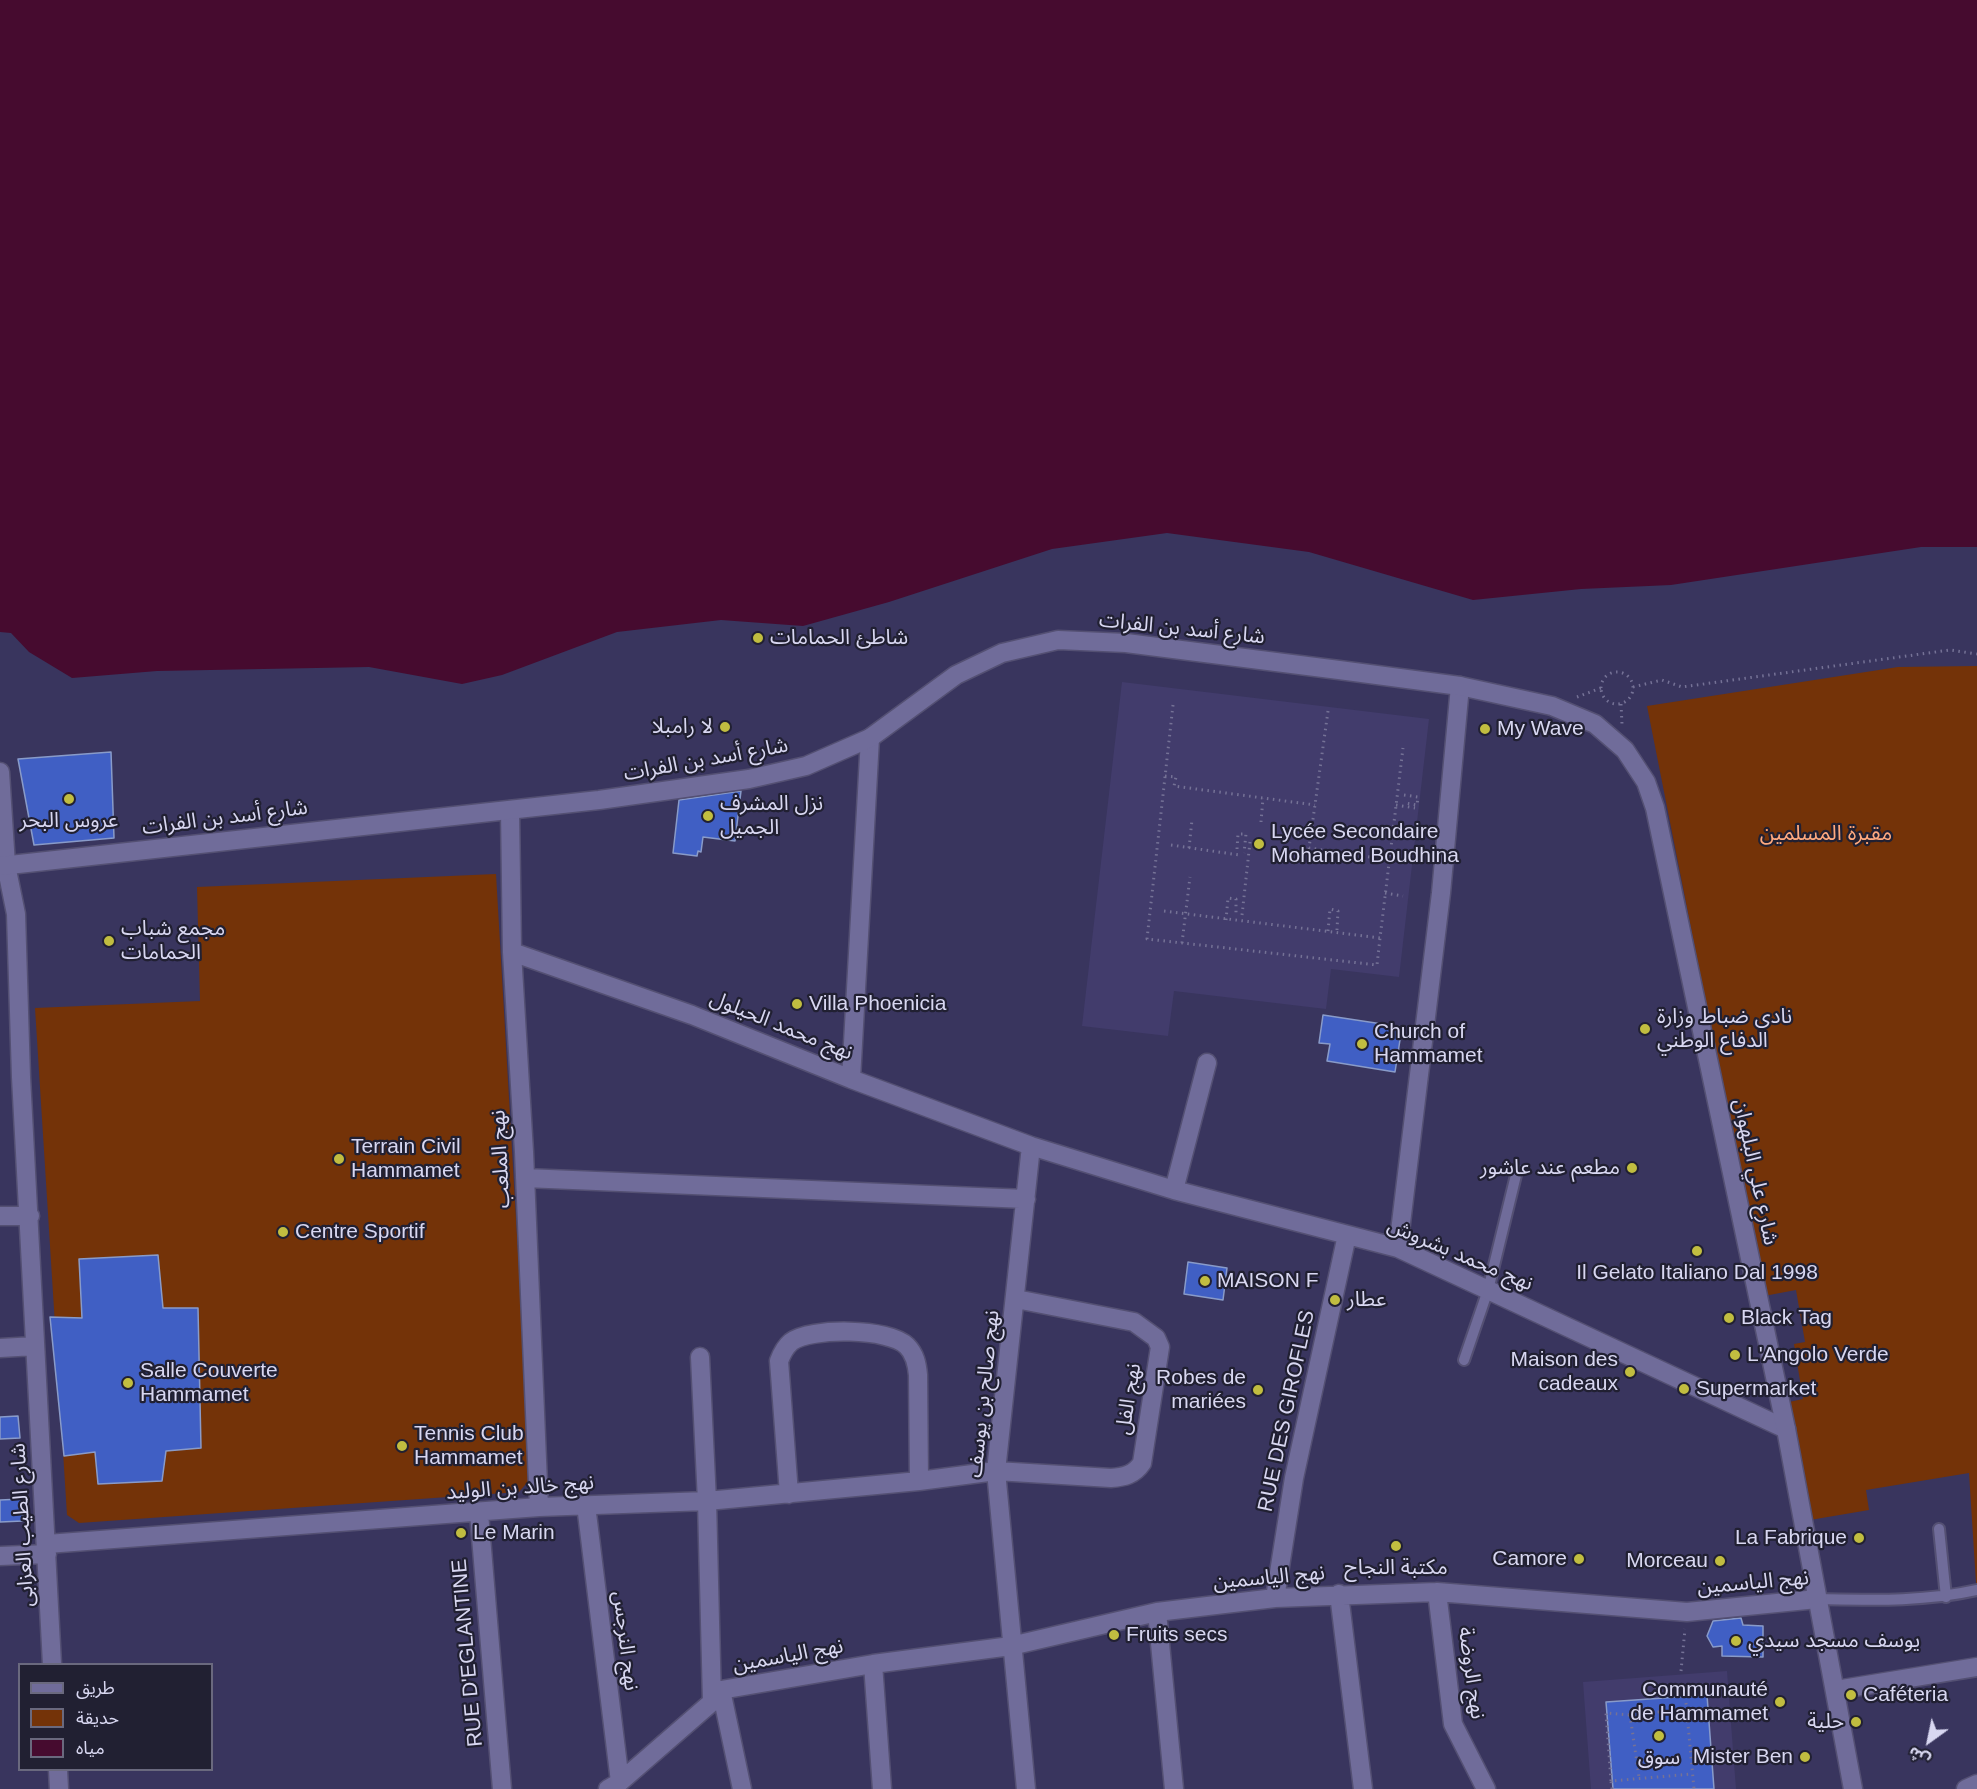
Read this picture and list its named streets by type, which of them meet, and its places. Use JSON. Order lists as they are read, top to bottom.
{
  "streets": {
    "street": [
      "شارع أسد بن الفرات",
      "نهج محمد الحيلول",
      "نهج الملعب",
      "شارع علي البلهوان",
      "نهج محمد بشروش",
      "نهج صالح بن يوسف",
      "نهج الفل",
      "RUE DES GIROFLES",
      "نهج خالد بن الوليد",
      "شارع الطيب العزابى",
      "نهج الياسمين",
      "نهج النرجس",
      "RUE D'EGLANTINE",
      "نهج الروضة"
    ]
  },
  "crossings": [
    ["شارع أسد بن الفرات", "نهج الملعب"],
    ["شارع أسد بن الفرات", "شارع علي البلهوان"],
    ["شارع أسد بن الفرات", "شارع الطيب العزابى"],
    ["نهج محمد الحيلول", "نهج الملعب"],
    ["نهج محمد الحيلول", "نهج محمد بشروش"],
    ["نهج محمد الحيلول", "نهج صالح بن يوسف"],
    ["نهج الملعب", "نهج خالد بن الوليد"],
    ["شارع علي البلهوان", "نهج محمد بشروش"],
    ["شارع علي البلهوان", "نهج الياسمين"],
    ["نهج محمد بشروش", "نهج صالح بن يوسف"],
    ["نهج محمد بشروش", "RUE DES GIROFLES"],
    ["نهج صالح بن يوسف", "نهج الفل"],
    ["نهج صالح بن يوسف", "نهج خالد بن الوليد"],
    ["نهج صالح بن يوسف", "نهج الياسمين"],
    ["نهج الفل", "نهج خالد بن الوليد"],
    ["RUE DES GIROFLES", "نهج الياسمين"],
    ["نهج خالد بن الوليد", "شارع الطيب العزابى"],
    ["نهج خالد بن الوليد", "نهج النرجس"],
    ["نهج خالد بن الوليد", "RUE D'EGLANTINE"],
    ["نهج الياسمين", "نهج الروضة"]
  ],
  "parks": ["مقبرة المسلمين"],
  "places": [
    "شاطئ الحمامات",
    "لا رامبلا",
    "My Wave",
    "عروس البحر",
    "نزل المشرف الجميل",
    "Lycée Secondaire Mohamed Boudhina",
    "مجمع شباب الحمامات",
    "Villa Phoenicia",
    "نادي ضباط وزارة الدفاع الوطني",
    "Church of Hammamet",
    "Terrain Civil Hammamet",
    "مطعم عند عاشور",
    "Centre Sportif",
    "Il Gelato Italiano Dal 1998",
    "MAISON F",
    "عطار",
    "Black Tag",
    "L'Angolo Verde",
    "Maison des cadeaux",
    "Salle Couverte Hammamet",
    "Supermarket",
    "Robes de mariées",
    "Tennis Club Hammamet",
    "Le Marin",
    "La Fabrique",
    "مكتبة النجاح",
    "Camore",
    "Morceau",
    "Fruits secs",
    "يوسف مسجد سيدي",
    "Caféteria",
    "Communauté de Hammamet",
    "حلية",
    "سوق",
    "Mister Ben"
  ],
  "legend": ["طريق", "حديقة", "مياه"],
  "north": "bottom left"
}
